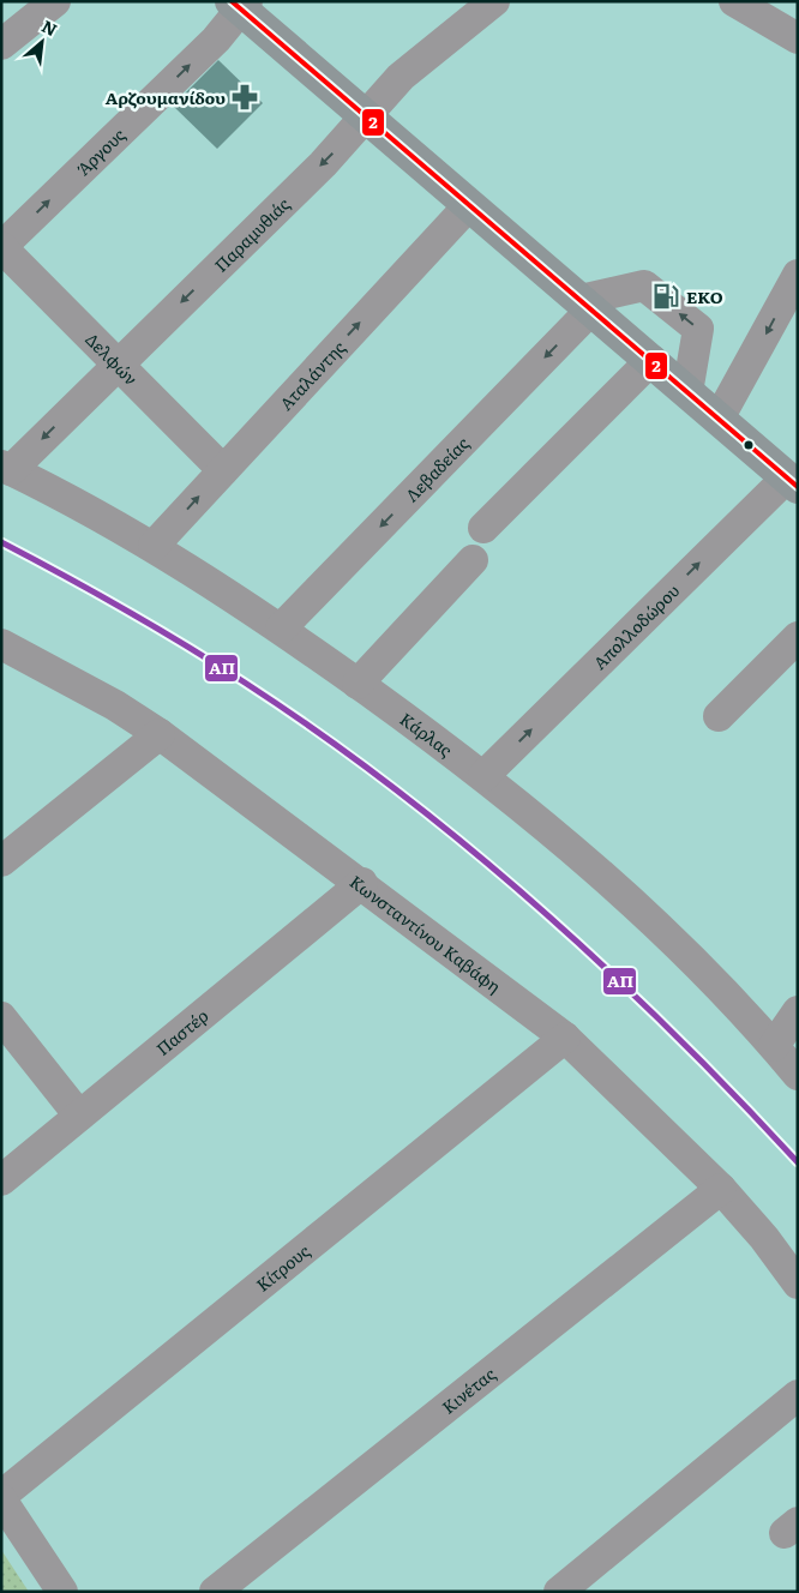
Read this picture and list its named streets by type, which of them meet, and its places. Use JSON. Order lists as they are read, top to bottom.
{
  "streets": {
    "street": [
      "Άργους",
      "Παραμυθιάς",
      "Δελφών",
      "Αταλάντης",
      "Λεβαδείας",
      "Απολλοδώρου",
      "Κάρλας",
      "Κωνσταντίνου Καβάφη",
      "Παστέρ",
      "Κίτρους",
      "Κινέτας"
    ]
  },
  "crossings": [
    ["Άργους", "Δελφών"],
    ["Παραμυθιάς", "Δελφών"],
    ["Παραμυθιάς", "Κάρλας"],
    ["Δελφών", "Αταλάντης"],
    ["Αταλάντης", "Κάρλας"],
    ["Λεβαδείας", "Κάρλας"],
    ["Απολλοδώρου", "Κάρλας"],
    ["Κωνσταντίνου Καβάφη", "Παστέρ"],
    ["Κωνσταντίνου Καβάφη", "Κίτρους"],
    ["Κωνσταντίνου Καβάφη", "Κινέτας"]
  ],
  "one_way": ["Άργους", "Παραμυθιάς"],
  "places": {
    "pharmacy": ["Αρζουμανίδου"],
    "fuel station": ["EKO"]
  },
  "lines": ["transit line 2", "transit line ΑΠ"],
  "north": "top right"
}
